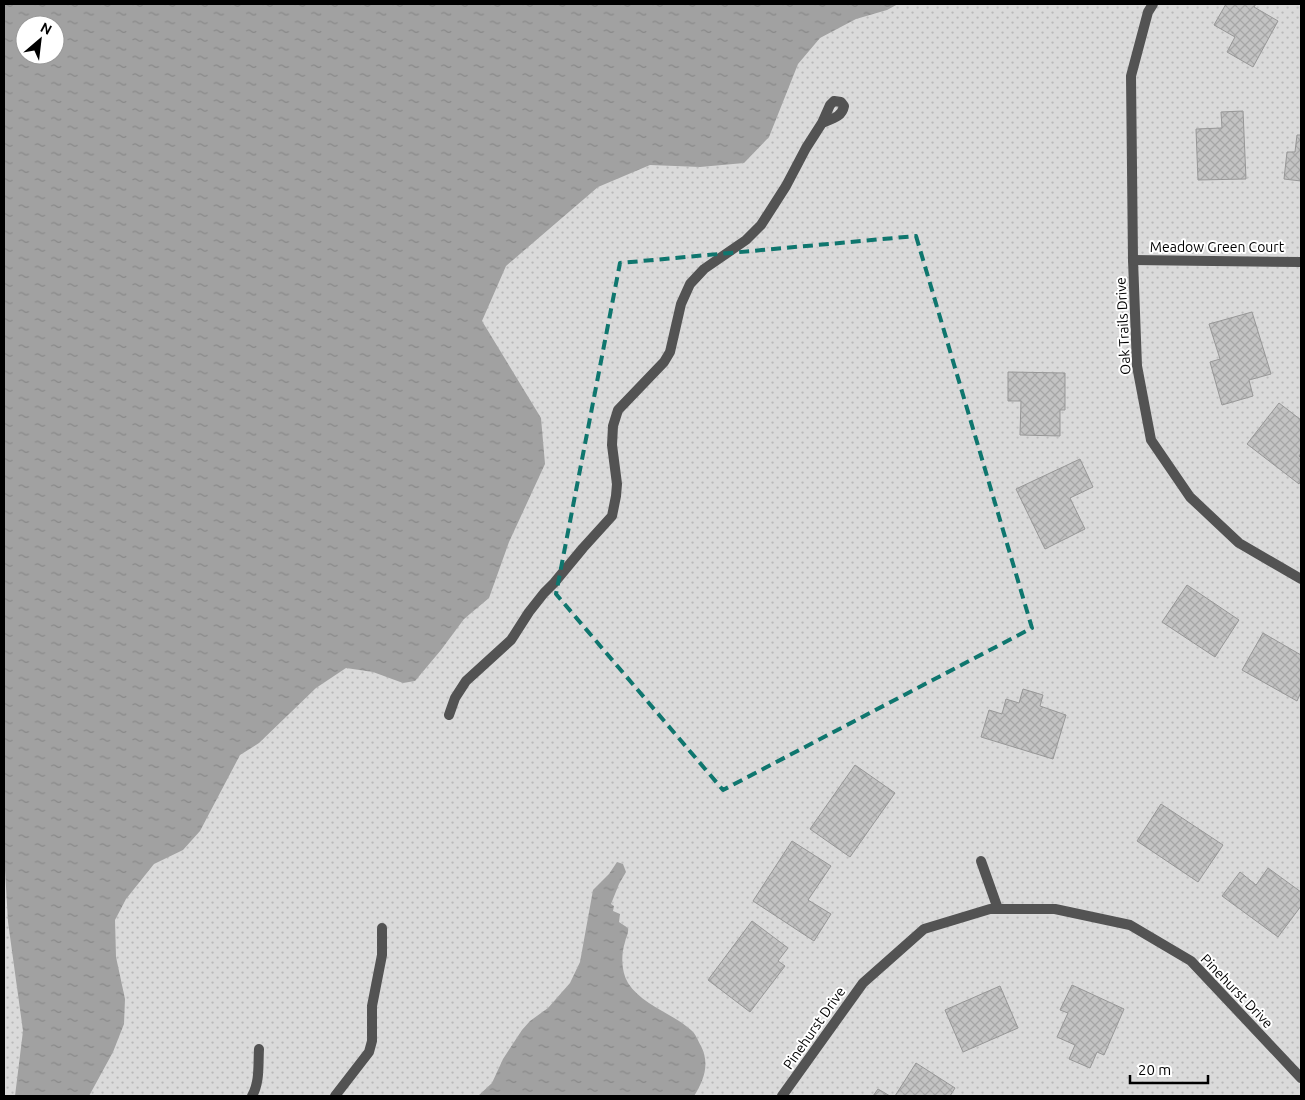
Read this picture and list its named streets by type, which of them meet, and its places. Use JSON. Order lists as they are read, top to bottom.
{
  "streets": {
    "street": ["Meadow Green Court", "Oak Trails Drive", "Pinehurst Drive"]
  },
  "crossings": [
    ["Meadow Green Court", "Oak Trails Drive"]
  ],
  "scale_bar": "20 m",
  "north": "top right"
}
